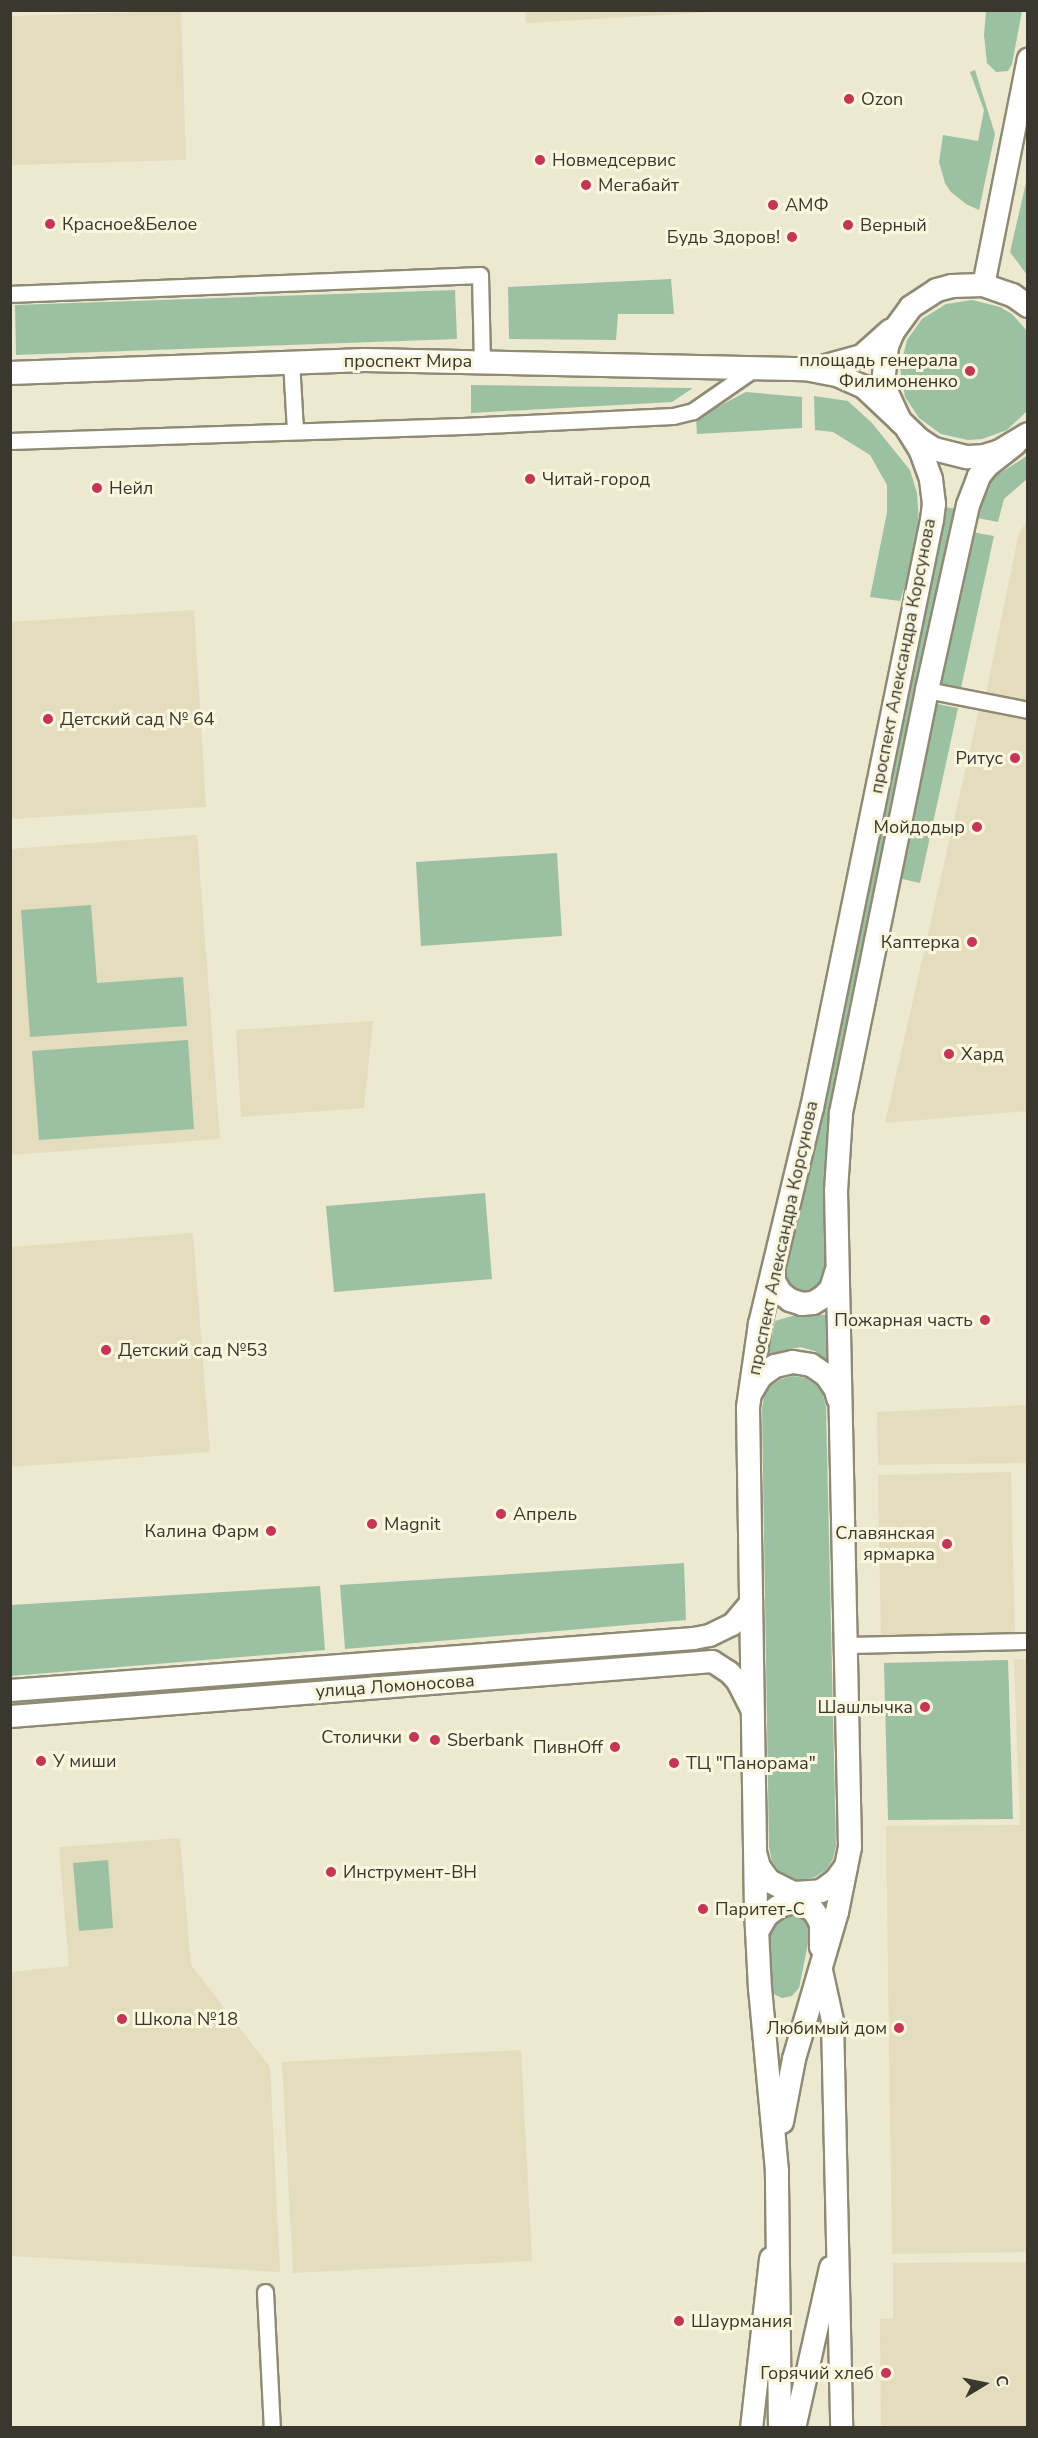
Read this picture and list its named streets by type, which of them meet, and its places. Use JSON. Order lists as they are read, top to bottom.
{
  "streets": {
    "main road": ["проспект Мира", "проспект Александра Корсунова", "улица Ломоносова"]
  },
  "crossings": [
    ["проспект Мира", "проспект Александра Корсунова"],
    ["проспект Александра Корсунова", "улица Ломоносова"]
  ],
  "places": [
    "Ozon",
    "Новмедсервис",
    "Мегабайт",
    "АМФ",
    "Красное&Белое",
    "Верный",
    "Будь Здоров!",
    "площадь генерала Филимоненко",
    "Читай-город",
    "Нейл",
    "Детский сад № 64",
    "Ритус",
    "Мойдодыр",
    "Каптерка",
    "Хард",
    "Пожарная часть",
    "Детский сад №53",
    "Апрель",
    "Magnit",
    "Калина Фарм",
    "Славянская ярмарка",
    "Шашлычка",
    "Столички",
    "Sberbank",
    "ПивнOff",
    "У миши",
    "ТЦ \"Панорама\"",
    "Инструмент-ВН",
    "Паритет-С",
    "Школа №18",
    "Любимый дом",
    "Шаурмания",
    "Горячий хлеб"
  ],
  "north": "right"
}
